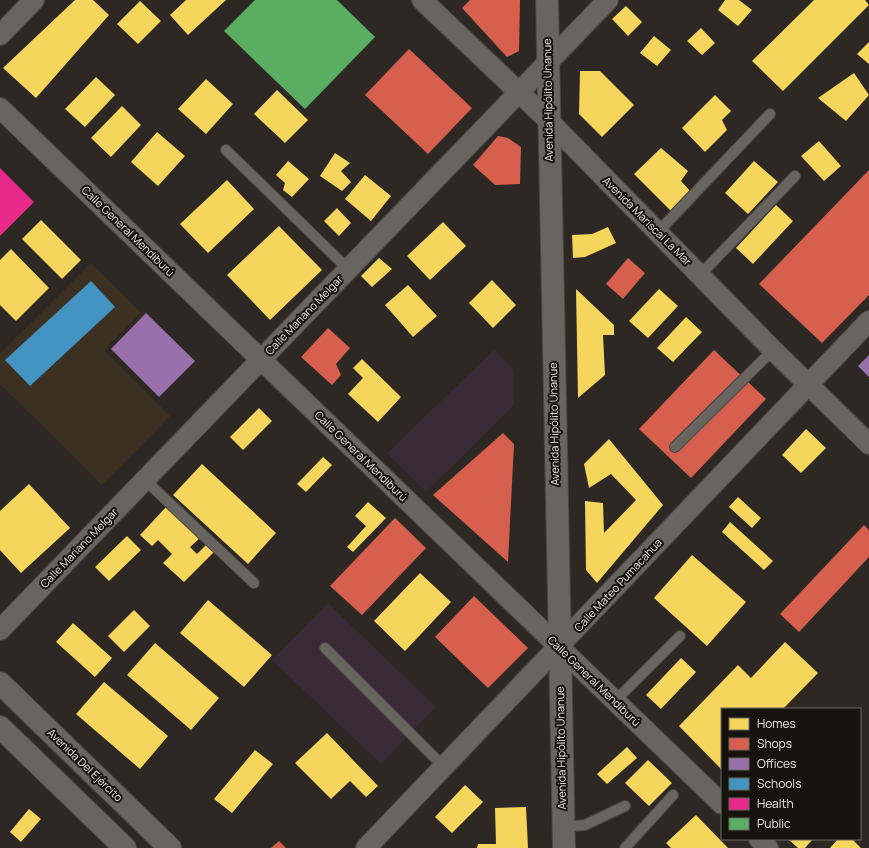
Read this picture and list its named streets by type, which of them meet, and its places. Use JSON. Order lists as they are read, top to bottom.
{
  "streets": {
    "street": [
      "Avenida Hipólito Unanue",
      "Avenida Mariscal La Mar",
      "Calle General Mendiburú",
      "Calle Mariano Melgar",
      "Calle Mateo Pumacahua",
      "Avenida Del Ejército"
    ]
  },
  "crossings": [
    ["Avenida Hipólito Unanue", "Avenida Mariscal La Mar"],
    ["Avenida Hipólito Unanue", "Calle General Mendiburú"],
    ["Avenida Hipólito Unanue", "Calle Mariano Melgar"],
    ["Avenida Hipólito Unanue", "Calle Mateo Pumacahua"],
    ["Avenida Mariscal La Mar", "Calle Mariano Melgar"],
    ["Avenida Mariscal La Mar", "Calle Mateo Pumacahua"],
    ["Calle General Mendiburú", "Calle Mariano Melgar"],
    ["Calle General Mendiburú", "Calle Mateo Pumacahua"]
  ],
  "legend": [
    "Homes",
    "Shops",
    "Offices",
    "Schools",
    "Health",
    "Public"
  ]
}
